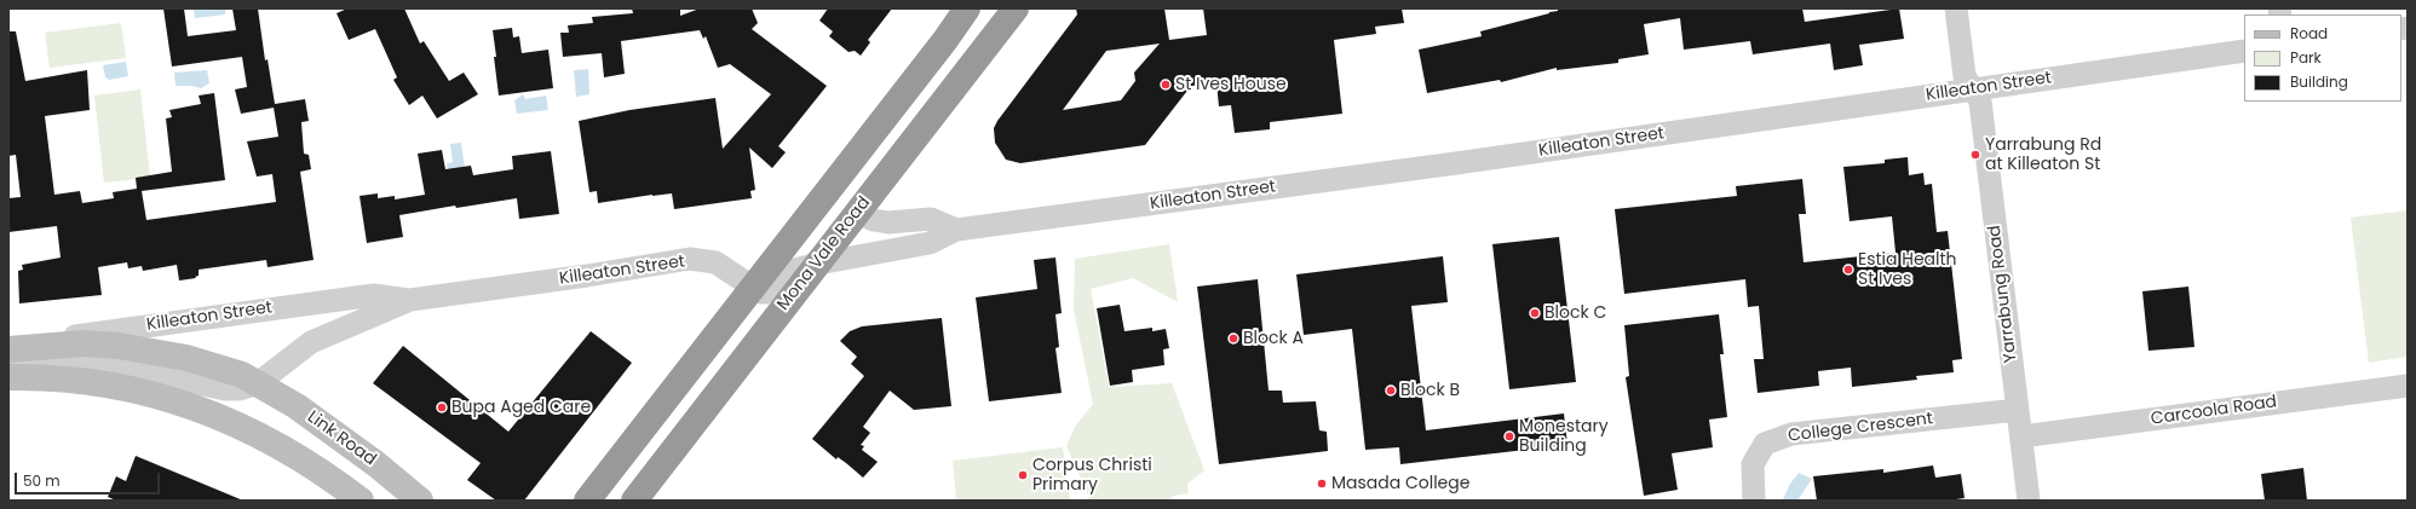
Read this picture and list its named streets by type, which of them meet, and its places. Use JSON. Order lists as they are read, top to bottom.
{
  "streets": {
    "highway": ["Mona Vale Road"],
    "main road": ["Killeaton Street", "Link Road"],
    "street": ["Yarrabung Road", "Carcoola Road", "College Crescent"]
  },
  "crossings": [
    ["Killeaton Street", "Mona Vale Road"],
    ["Killeaton Street", "Yarrabung Road"],
    ["Killeaton Street", "Link Road"],
    ["Yarrabung Road", "Carcoola Road"],
    ["Yarrabung Road", "College Crescent"]
  ],
  "places": [
    "St Ives House",
    "Yarrabung Rd at Killeaton St",
    "Estia Health St Ives",
    "Block C",
    "Block A",
    "Block B",
    "Bupa Aged Care",
    "Monestary Building",
    "Corpus Christi Primary",
    "Masada College"
  ],
  "legend": ["Road", "Park", "Building"],
  "scale_bar": "50 m"
}
